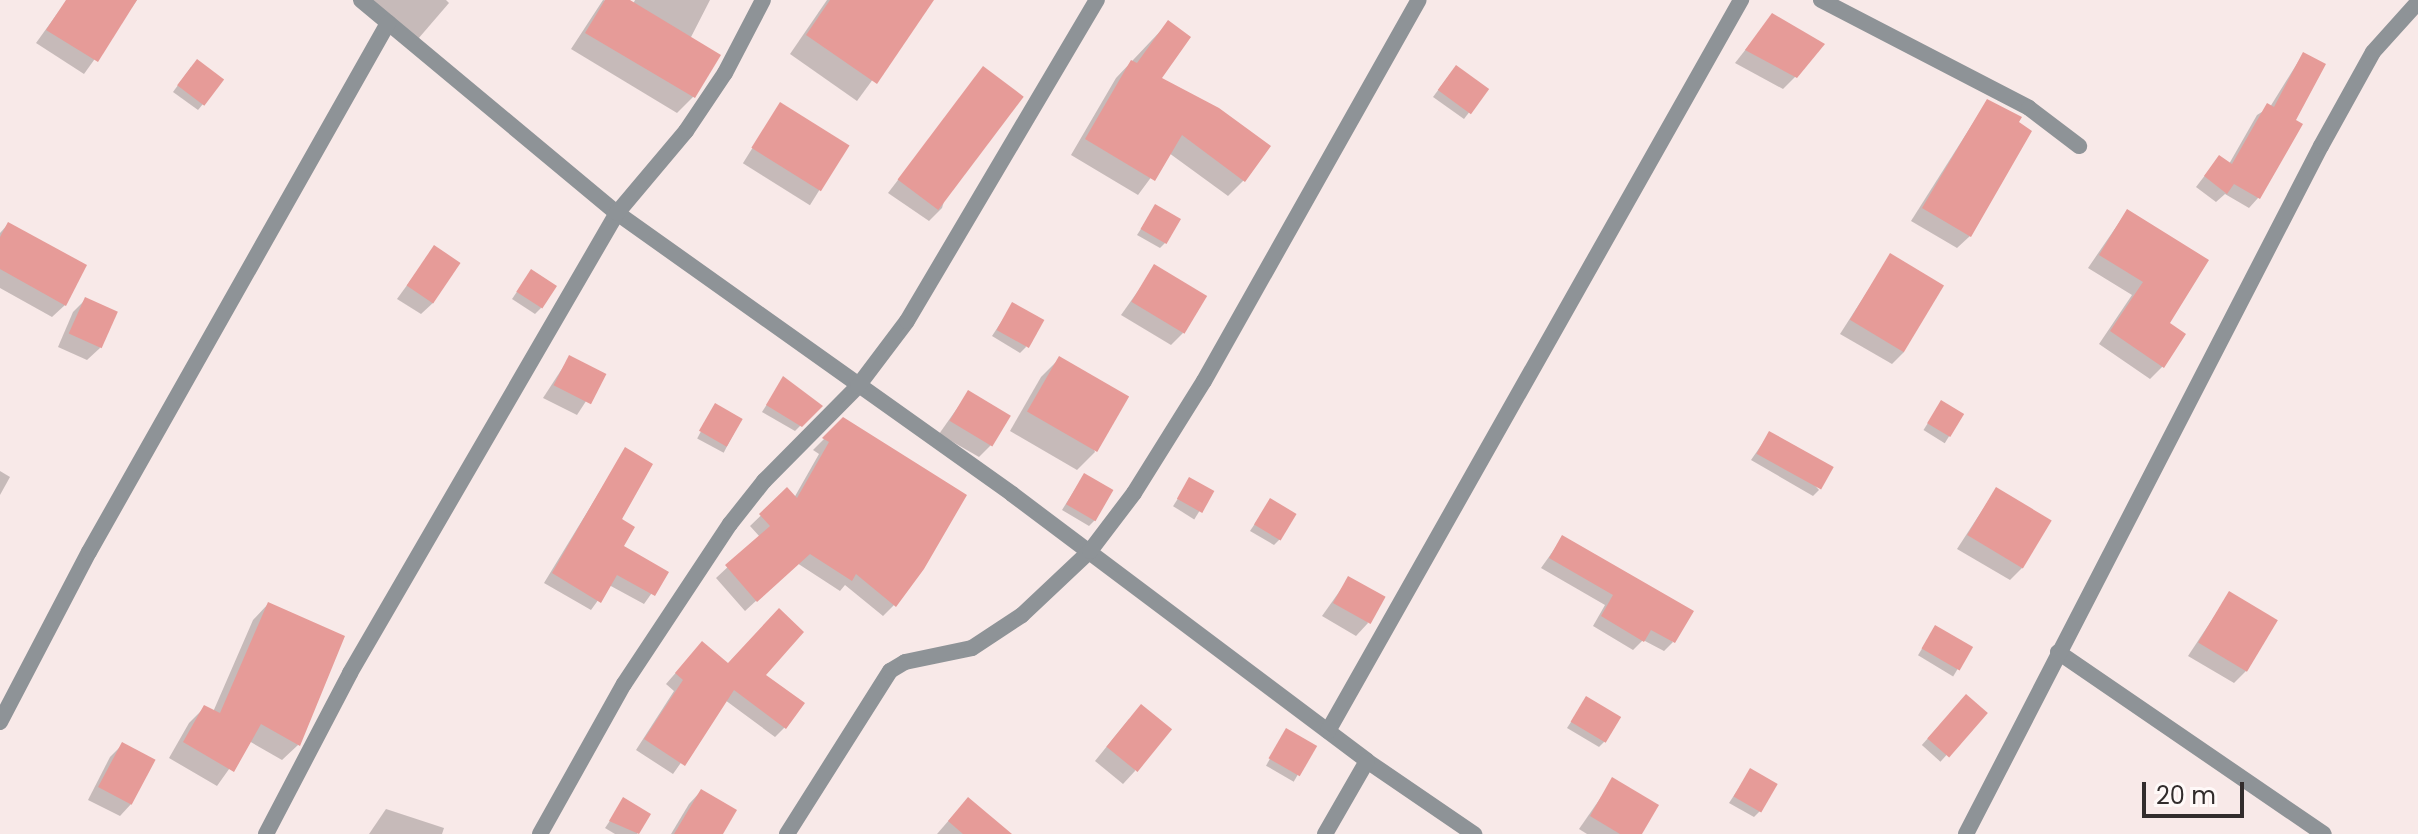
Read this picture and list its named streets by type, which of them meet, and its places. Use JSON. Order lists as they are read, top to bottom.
{
  "scale_bar": "20 m"
}
